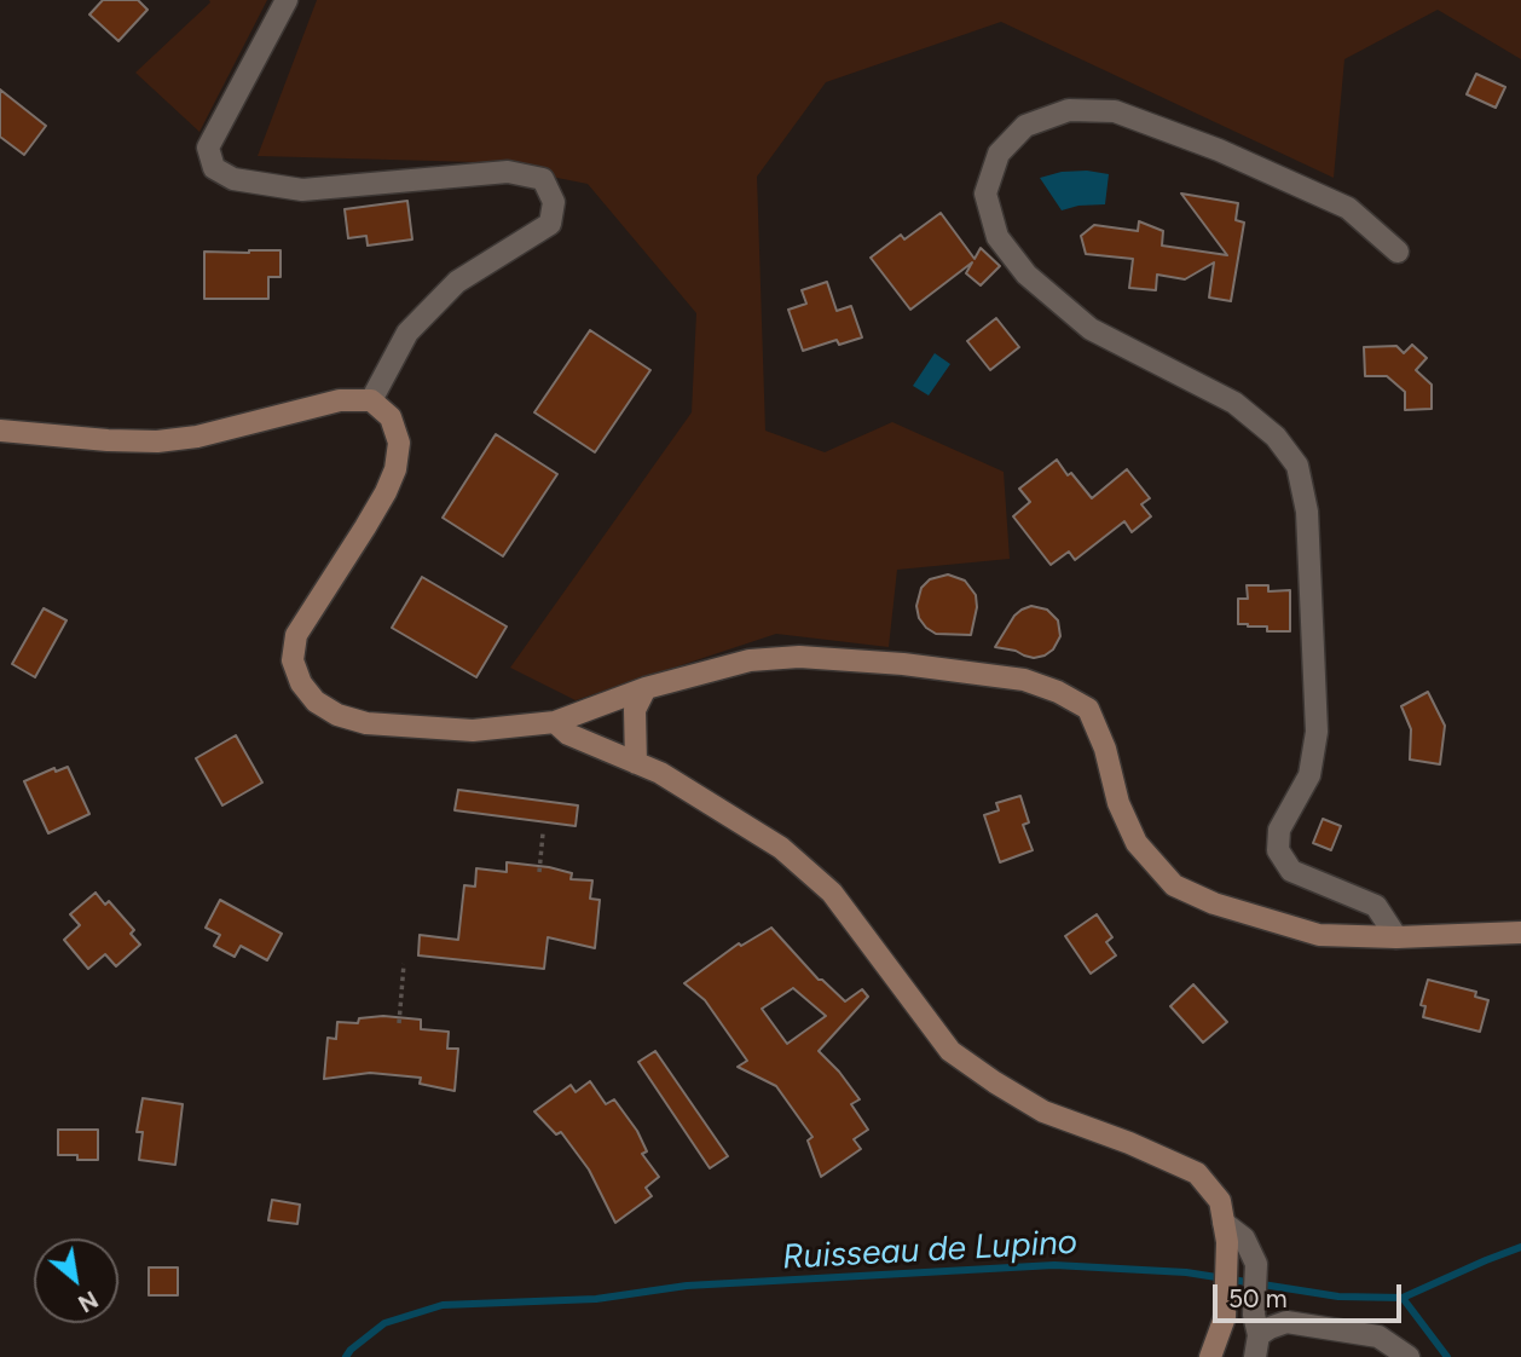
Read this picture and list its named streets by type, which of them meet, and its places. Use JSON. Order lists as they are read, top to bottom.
{
  "water": ["Ruisseau de Lupino"],
  "scale_bar": "50 m",
  "north": "bottom right"
}
